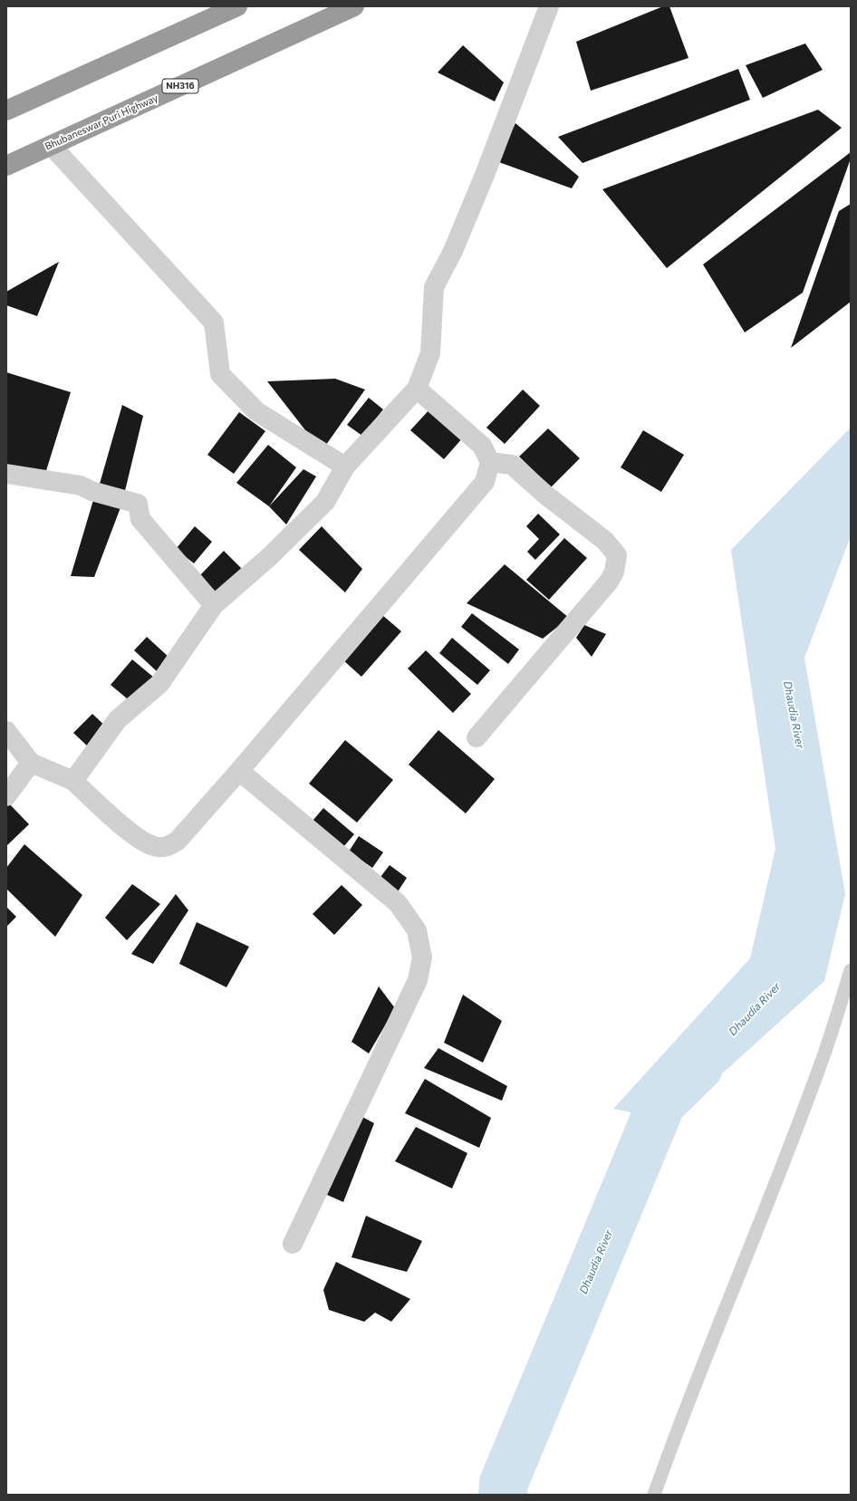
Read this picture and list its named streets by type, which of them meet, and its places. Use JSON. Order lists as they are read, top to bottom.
{
  "streets": {
    "highway": ["NH316", "Bhubaneswar Puri Highway"]
  },
  "water": ["Dhaudia River"]
}
